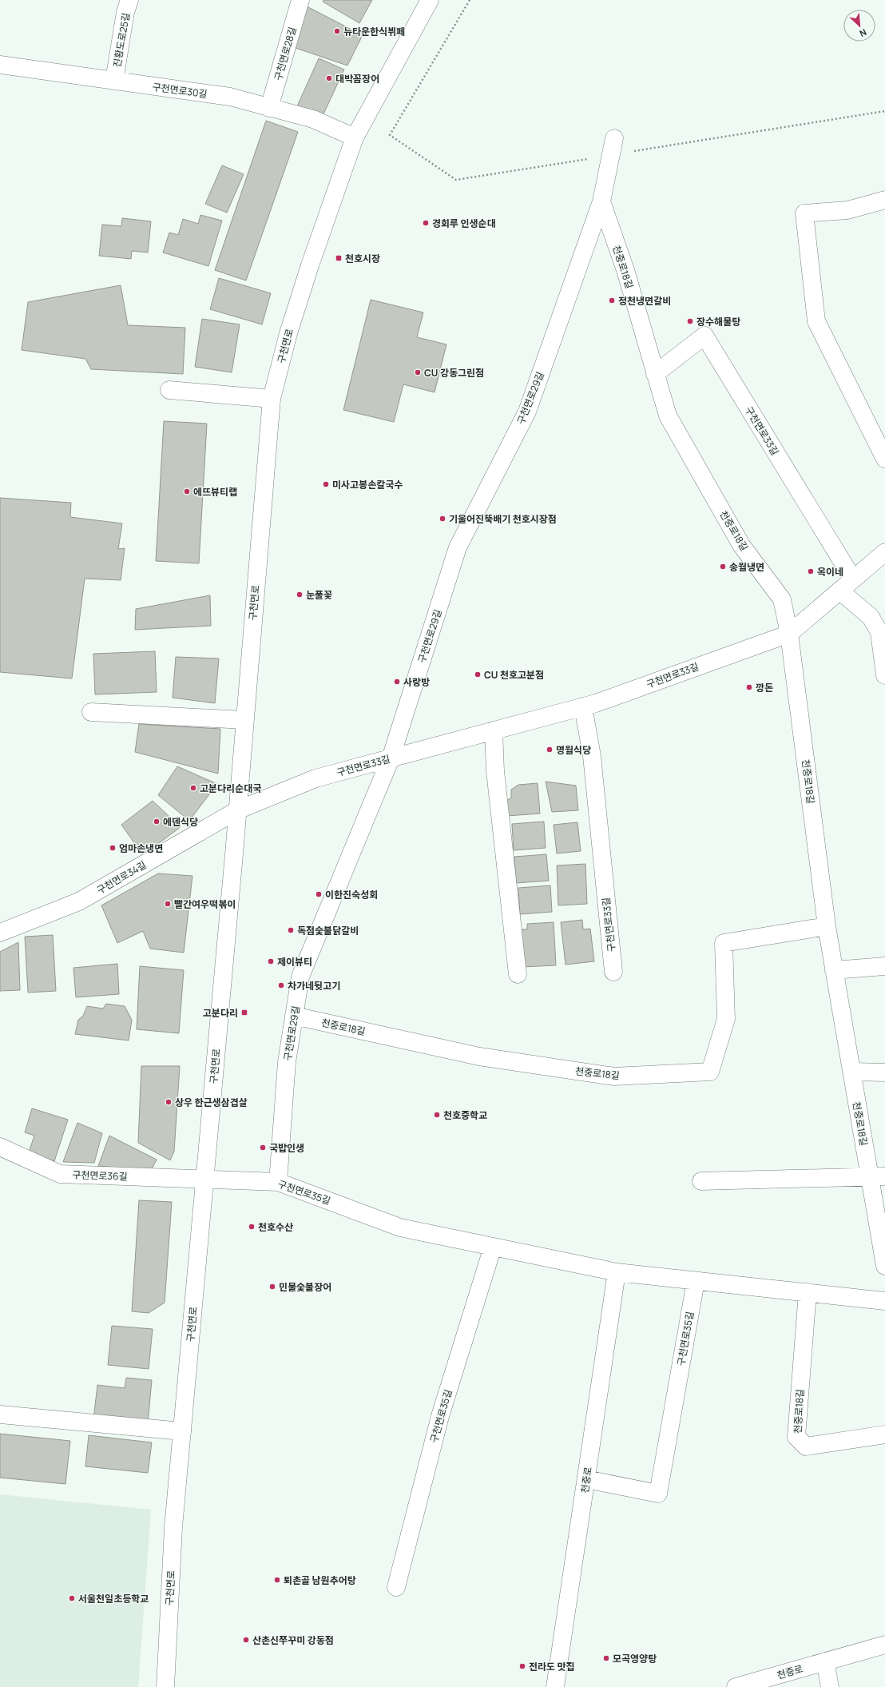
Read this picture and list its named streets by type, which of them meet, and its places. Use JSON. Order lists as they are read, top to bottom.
{
  "streets": {
    "street": [
      "진황도로25길",
      "구천면로28길",
      "구천면로30길",
      "천중로18길",
      "구천면로",
      "구천면로29길",
      "구천면로33길",
      "구천면로34길",
      "구천면로36길",
      "구천면로35길",
      "천중로"
    ]
  },
  "crossings": [
    ["진황도로25길", "구천면로30길"],
    ["구천면로28길", "구천면로30길"],
    ["구천면로30길", "구천면로"],
    ["천중로18길", "구천면로29길"],
    ["천중로18길", "구천면로33길"],
    ["천중로18길", "구천면로35길"],
    ["구천면로", "구천면로33길"],
    ["구천면로", "구천면로34길"],
    ["구천면로", "구천면로36길"],
    ["구천면로", "구천면로35길"],
    ["구천면로29길", "구천면로33길"],
    ["구천면로29길", "구천면로35길"],
    ["구천면로33길", "구천면로34길"],
    ["구천면로36길", "구천면로35길"],
    ["구천면로35길", "천중로"]
  ],
  "places": {
    "other": [
      "뉴타운한식뷔페",
      "대박꼼장어",
      "경회루 인생순대",
      "정천냉면갈비",
      "장수해물탕",
      "CU 강동그린점",
      "미사고봉손칼국수",
      "에뜨뷰티랩",
      "기울어진뚝배기 천호시장점",
      "송월냉면",
      "옥이네",
      "눈풀꽃",
      "CU 천호고분점",
      "사랑방",
      "깡돈",
      "명월식당",
      "고분다리순대국",
      "에덴식당",
      "엄마손냉면",
      "이한진숙성회",
      "빨간여우떡볶이",
      "독점숯불닭갈비",
      "제이뷰티",
      "차가네뒷고기",
      "상우 한근생삼겹살",
      "천호중학교",
      "국밥인생",
      "천호수산",
      "민물숯불장어",
      "퇴촌골 남원추어탕",
      "서울천일초등학교",
      "산촌신쭈꾸미 강동점",
      "모곡영양탕",
      "전라도 맛집"
    ],
    "transit": ["천호시장", "고분다리"]
  },
  "north": "bottom right"
}
